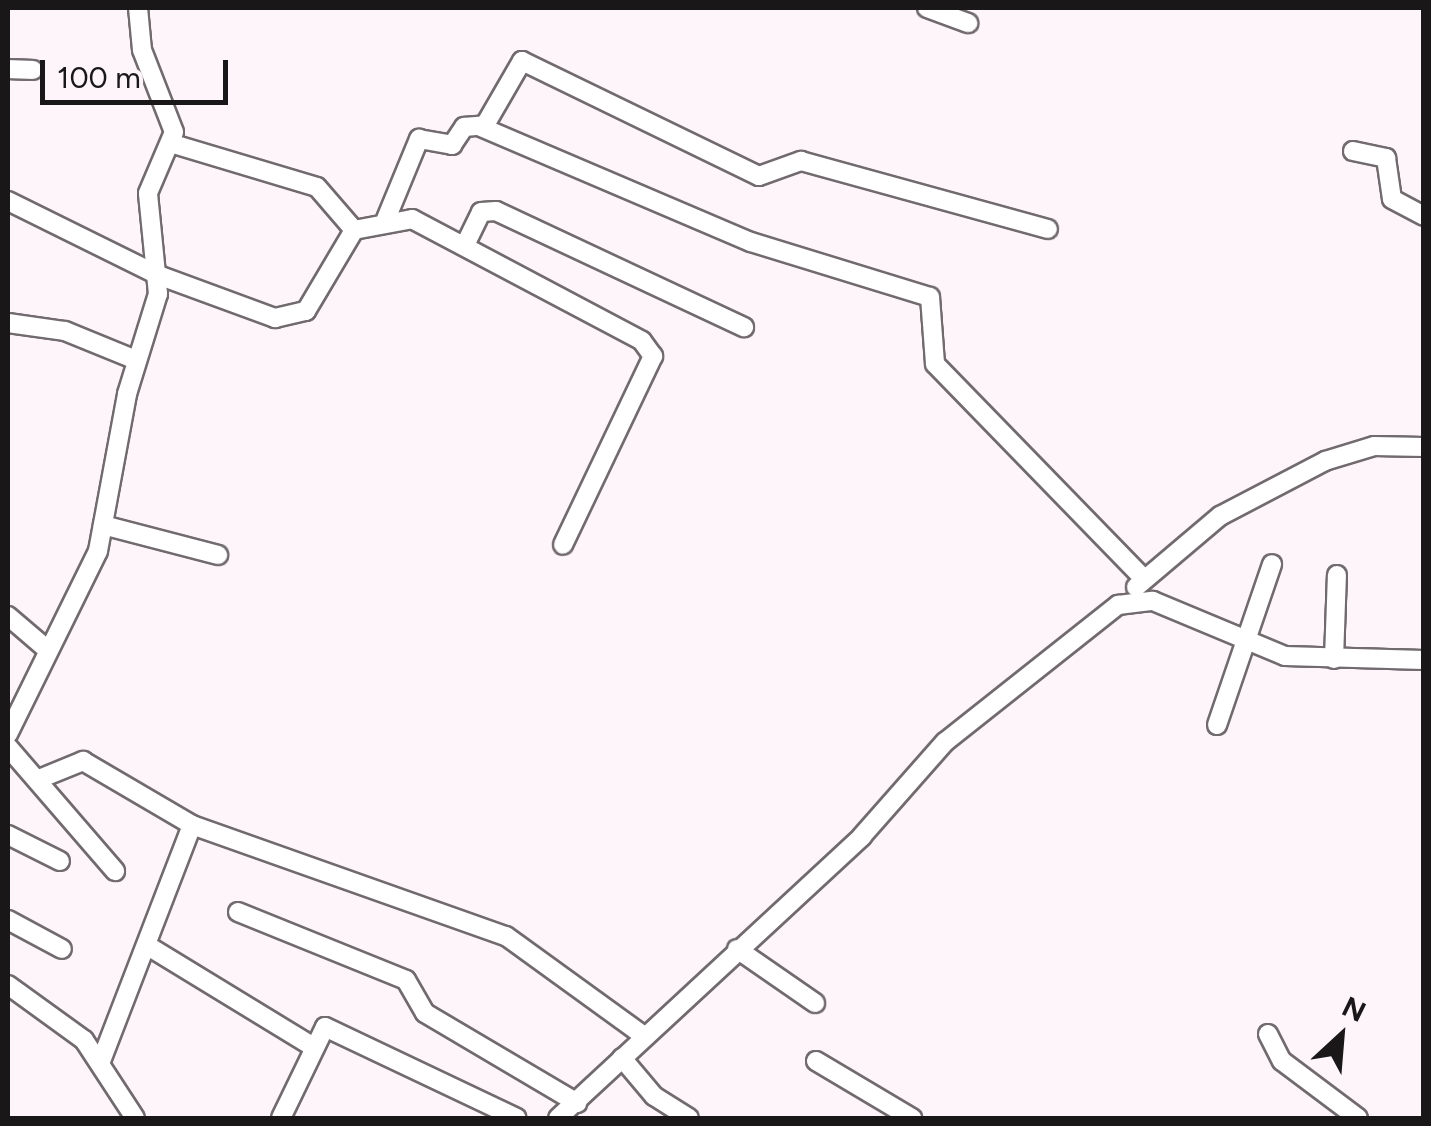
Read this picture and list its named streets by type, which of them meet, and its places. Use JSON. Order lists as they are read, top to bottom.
{
  "scale_bar": "100 m",
  "north": "top right"
}
